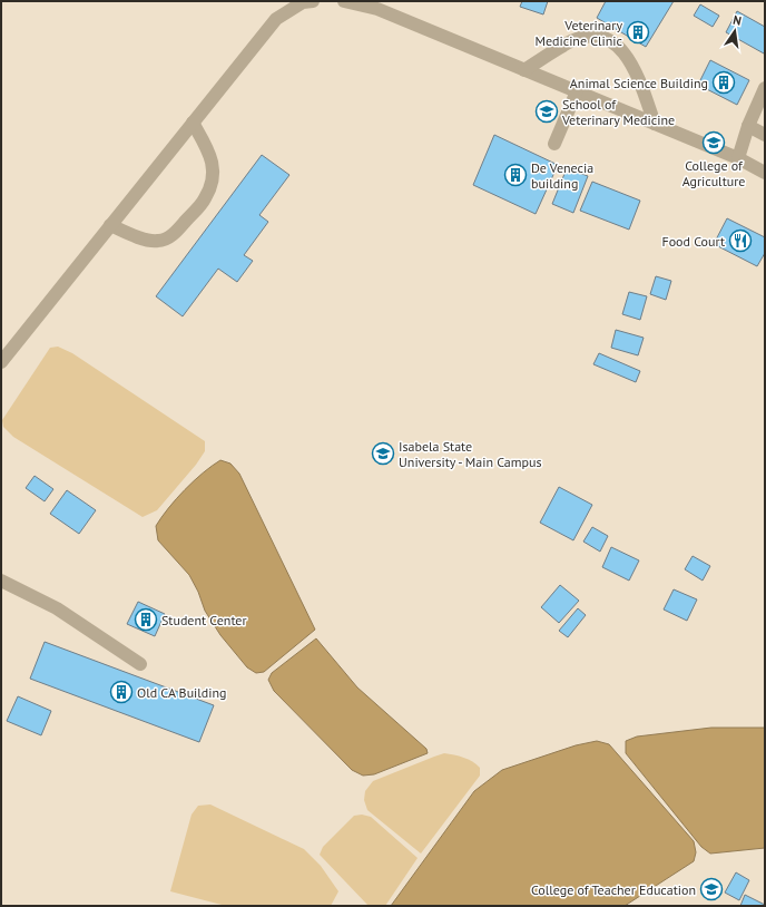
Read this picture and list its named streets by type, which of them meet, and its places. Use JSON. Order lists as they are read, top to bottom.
{
  "places": {
    "building": [
      "Veterinary Medicine Clinic",
      "Animal Science Building",
      "De Venecia building",
      "Student Center",
      "Old CA Building"
    ],
    "school or university": [
      "School of Veterinary Medicine",
      "College of Agriculture",
      "Isabela State University - Main Campus",
      "College of Teacher Education"
    ],
    "restaurant": ["Food Court"]
  },
  "north": "top"
}
